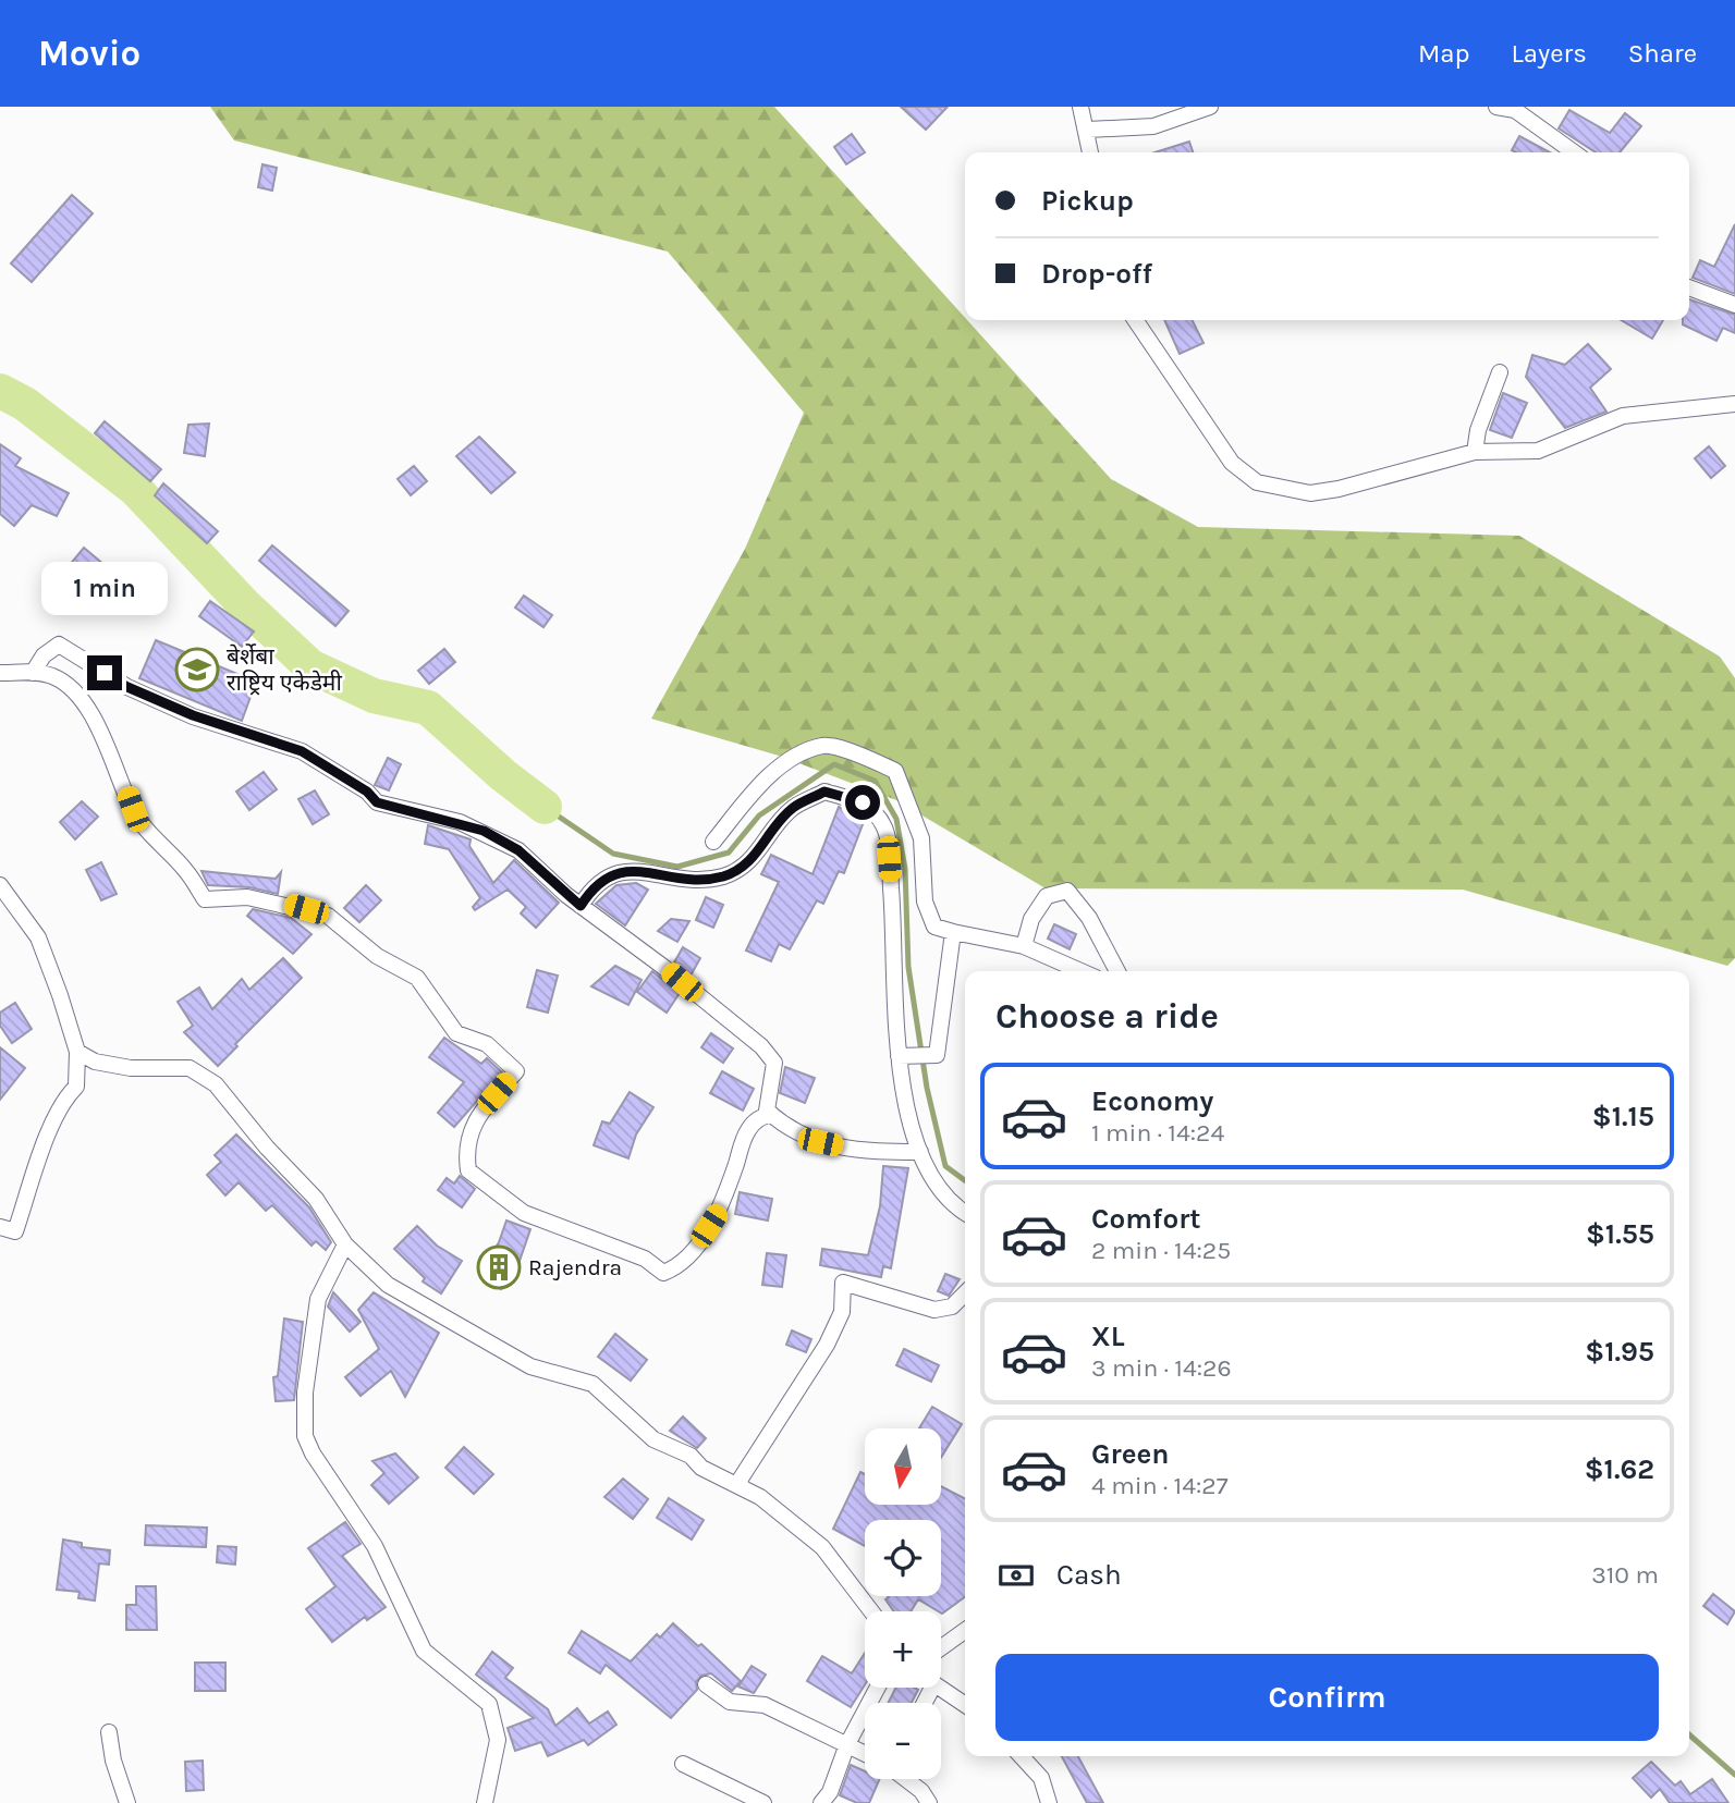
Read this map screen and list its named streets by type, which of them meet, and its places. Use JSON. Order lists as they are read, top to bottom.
{
  "places": {
    "school or university": ["बेर्शेबा राष्ट्रिय एकेडेमी"],
    "building": ["Rajendra"]
  },
  "north": "bottom",
  "page": {
    "header": "Movio",
    "nav": ["Map", "Layers", "Share"],
    "banner": ["Pickup", "Drop-off"],
    "bubble": "1 min",
    "heading": "Choose a ride",
    "list": [
      {
        "name": "Economy",
        "note": "1 min · 14:24",
        "value": "$1.15"
      },
      {
        "name": "Comfort",
        "note": "2 min · 14:25",
        "value": "$1.55"
      },
      {
        "name": "XL",
        "note": "3 min · 14:26",
        "value": "$1.95"
      },
      {
        "name": "Green",
        "note": "4 min · 14:27",
        "value": "$1.62"
      }
    ],
    "map_buttons": ["+", "−"],
    "pay": ["Cash", "310 m"],
    "buttons": "Confirm"
  }
}
